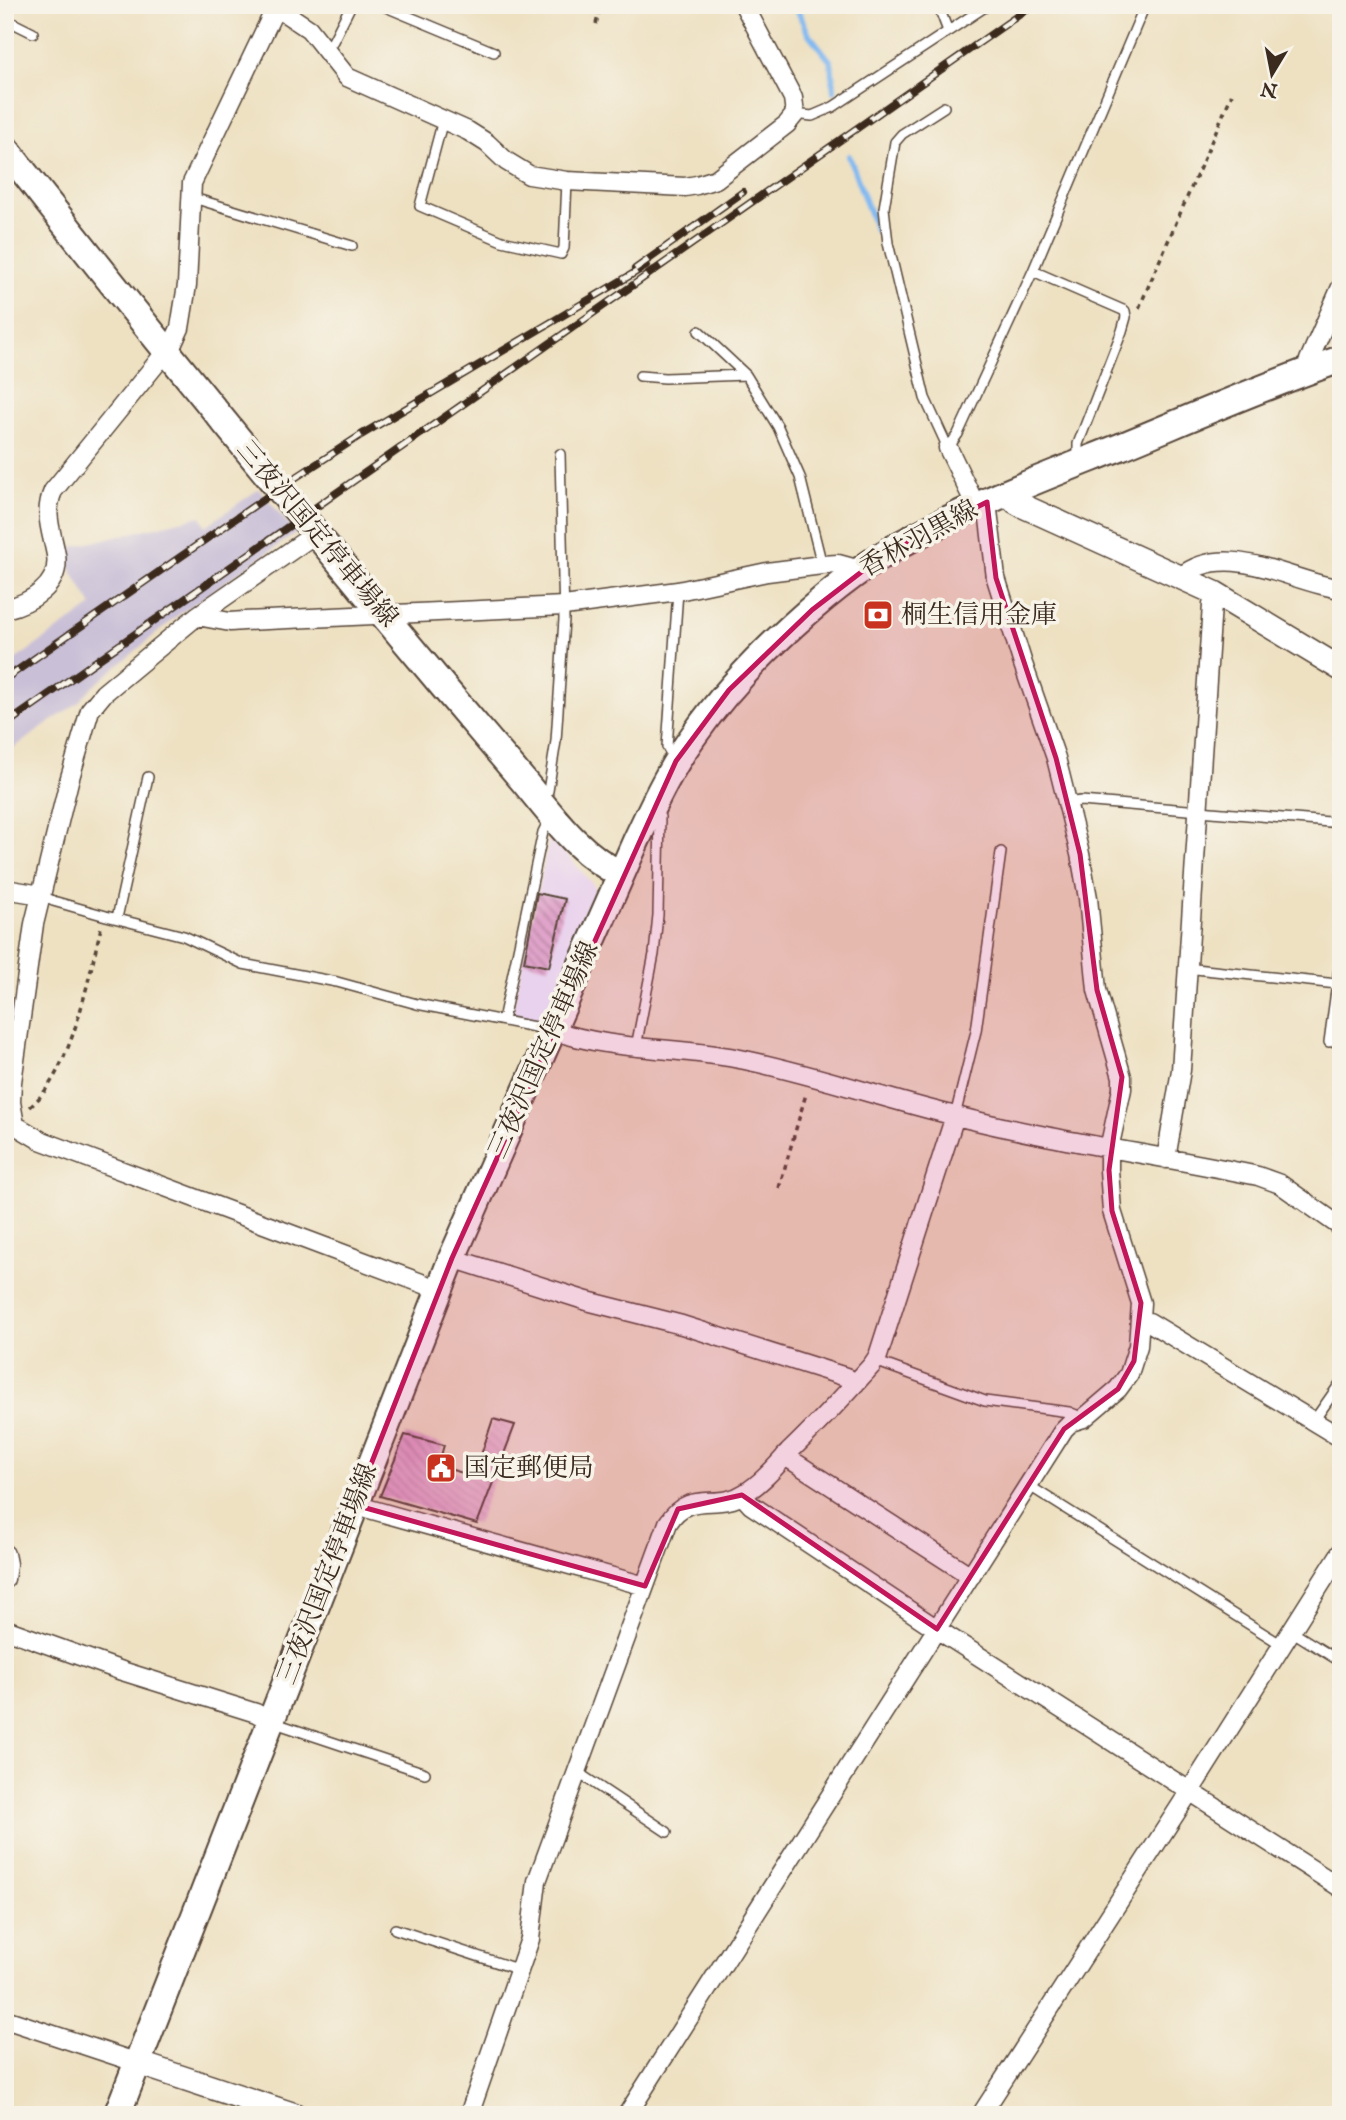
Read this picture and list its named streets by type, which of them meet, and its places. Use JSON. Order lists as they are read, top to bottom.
{
  "streets": {
    "main road": ["三夜沢国定停車場線", "香林羽黒線"]
  },
  "crossings": [
    ["三夜沢国定停車場線", "香林羽黒線"]
  ],
  "places": {
    "bank": ["桐生信用金庫"],
    "public building": ["国定郵便局"]
  },
  "north": "bottom"
}
